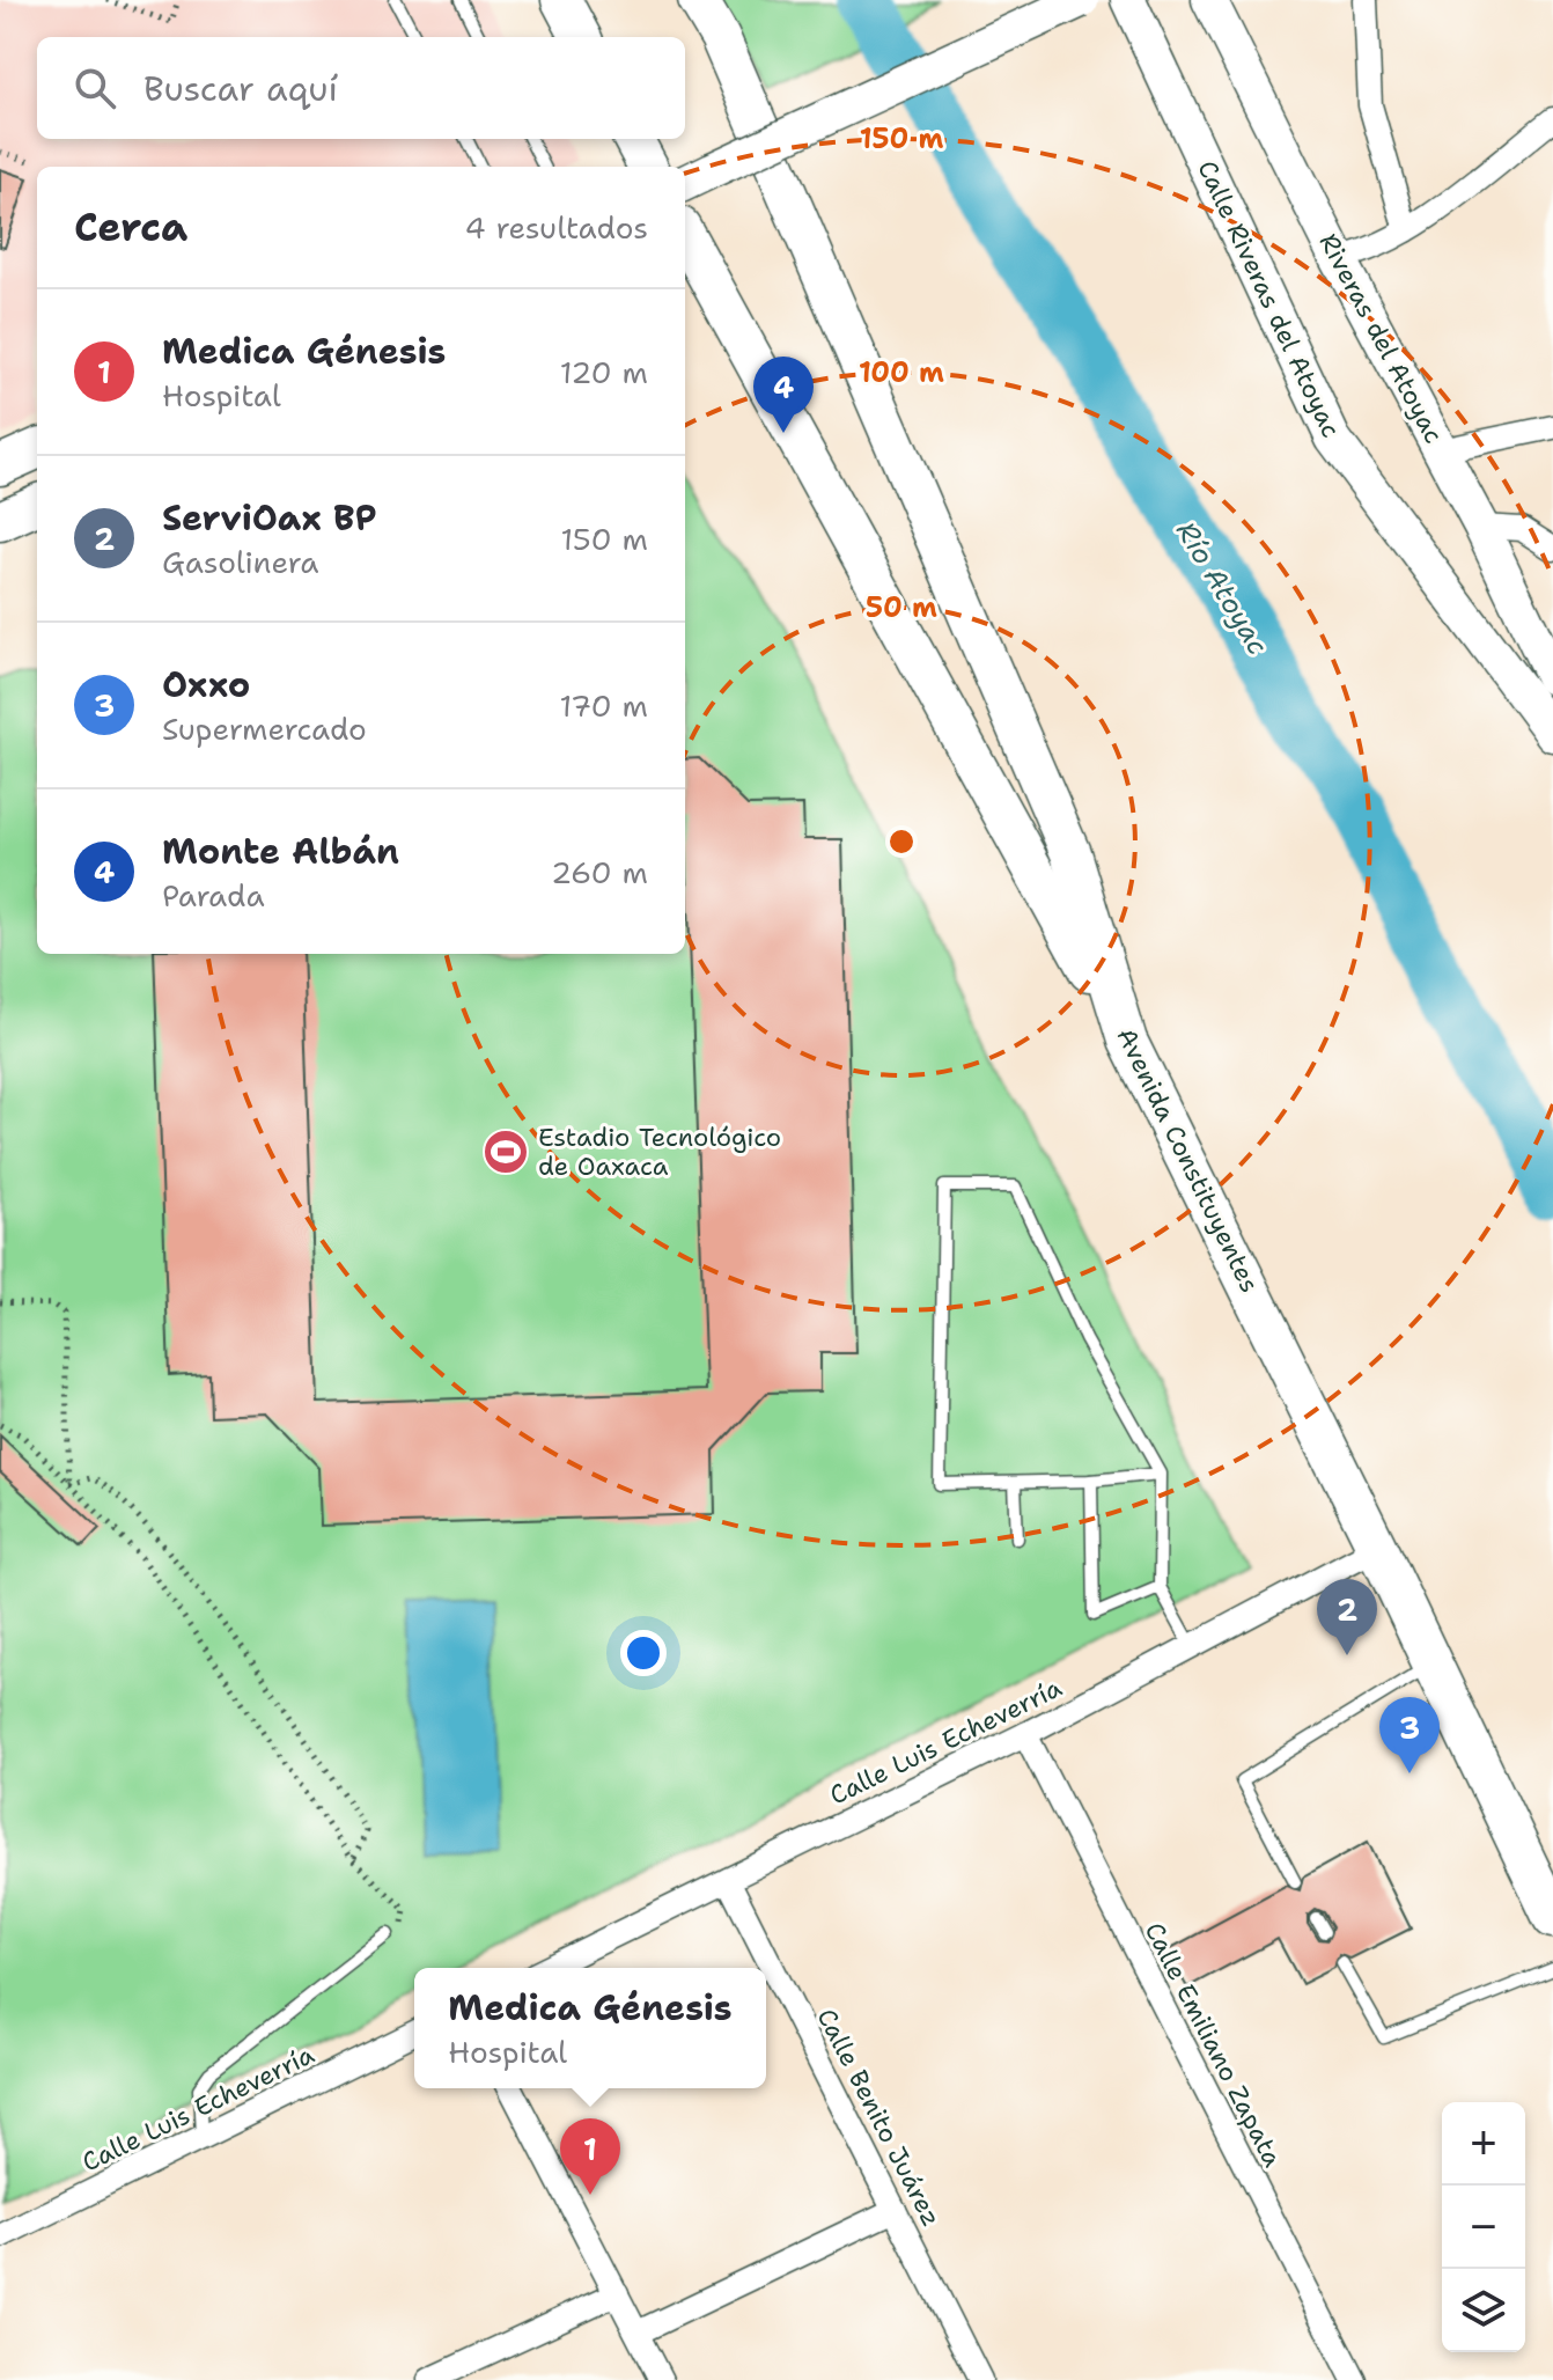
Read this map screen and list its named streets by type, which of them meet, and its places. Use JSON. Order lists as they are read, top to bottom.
{
  "streets": {
    "main road": ["Avenida Constituyentes"],
    "street": [
      "Calle Riveras del Atoyac",
      "Riveras del Atoyac",
      "Calle Luis Echeverría",
      "Calle Emiliano Zapata",
      "Calle Benito Juárez"
    ]
  },
  "crossings": [
    ["Avenida Constituyentes", "Calle Luis Echeverría"],
    ["Calle Luis Echeverría", "Calle Emiliano Zapata"],
    ["Calle Luis Echeverría", "Calle Benito Juárez"]
  ],
  "water": ["Río Atoyac"],
  "places": {
    "sports": ["Estadio Tecnológico de Oaxaca"]
  },
  "page": {
    "search": "Buscar aquí",
    "heading": ["Cerca", "4 resultados"],
    "list": [
      {
        "mark": "1",
        "name": "Medica Génesis",
        "note": "Hospital",
        "value": "120 m"
      },
      {
        "mark": "2",
        "name": "ServiOax BP",
        "note": "Gasolinera",
        "value": "150 m"
      },
      {
        "mark": "3",
        "name": "Oxxo",
        "note": "Supermercado",
        "value": "170 m"
      },
      {
        "mark": "4",
        "name": "Monte Albán",
        "note": "Parada",
        "value": "260 m"
      }
    ],
    "pins": [
      "4",
      "2",
      "3",
      "1"
    ],
    "popup": ["Medica Génesis", "Hospital"],
    "map_buttons": ["+", "−"]
  },
  "rings": ["150 m", "100 m", "50 m"]
}
